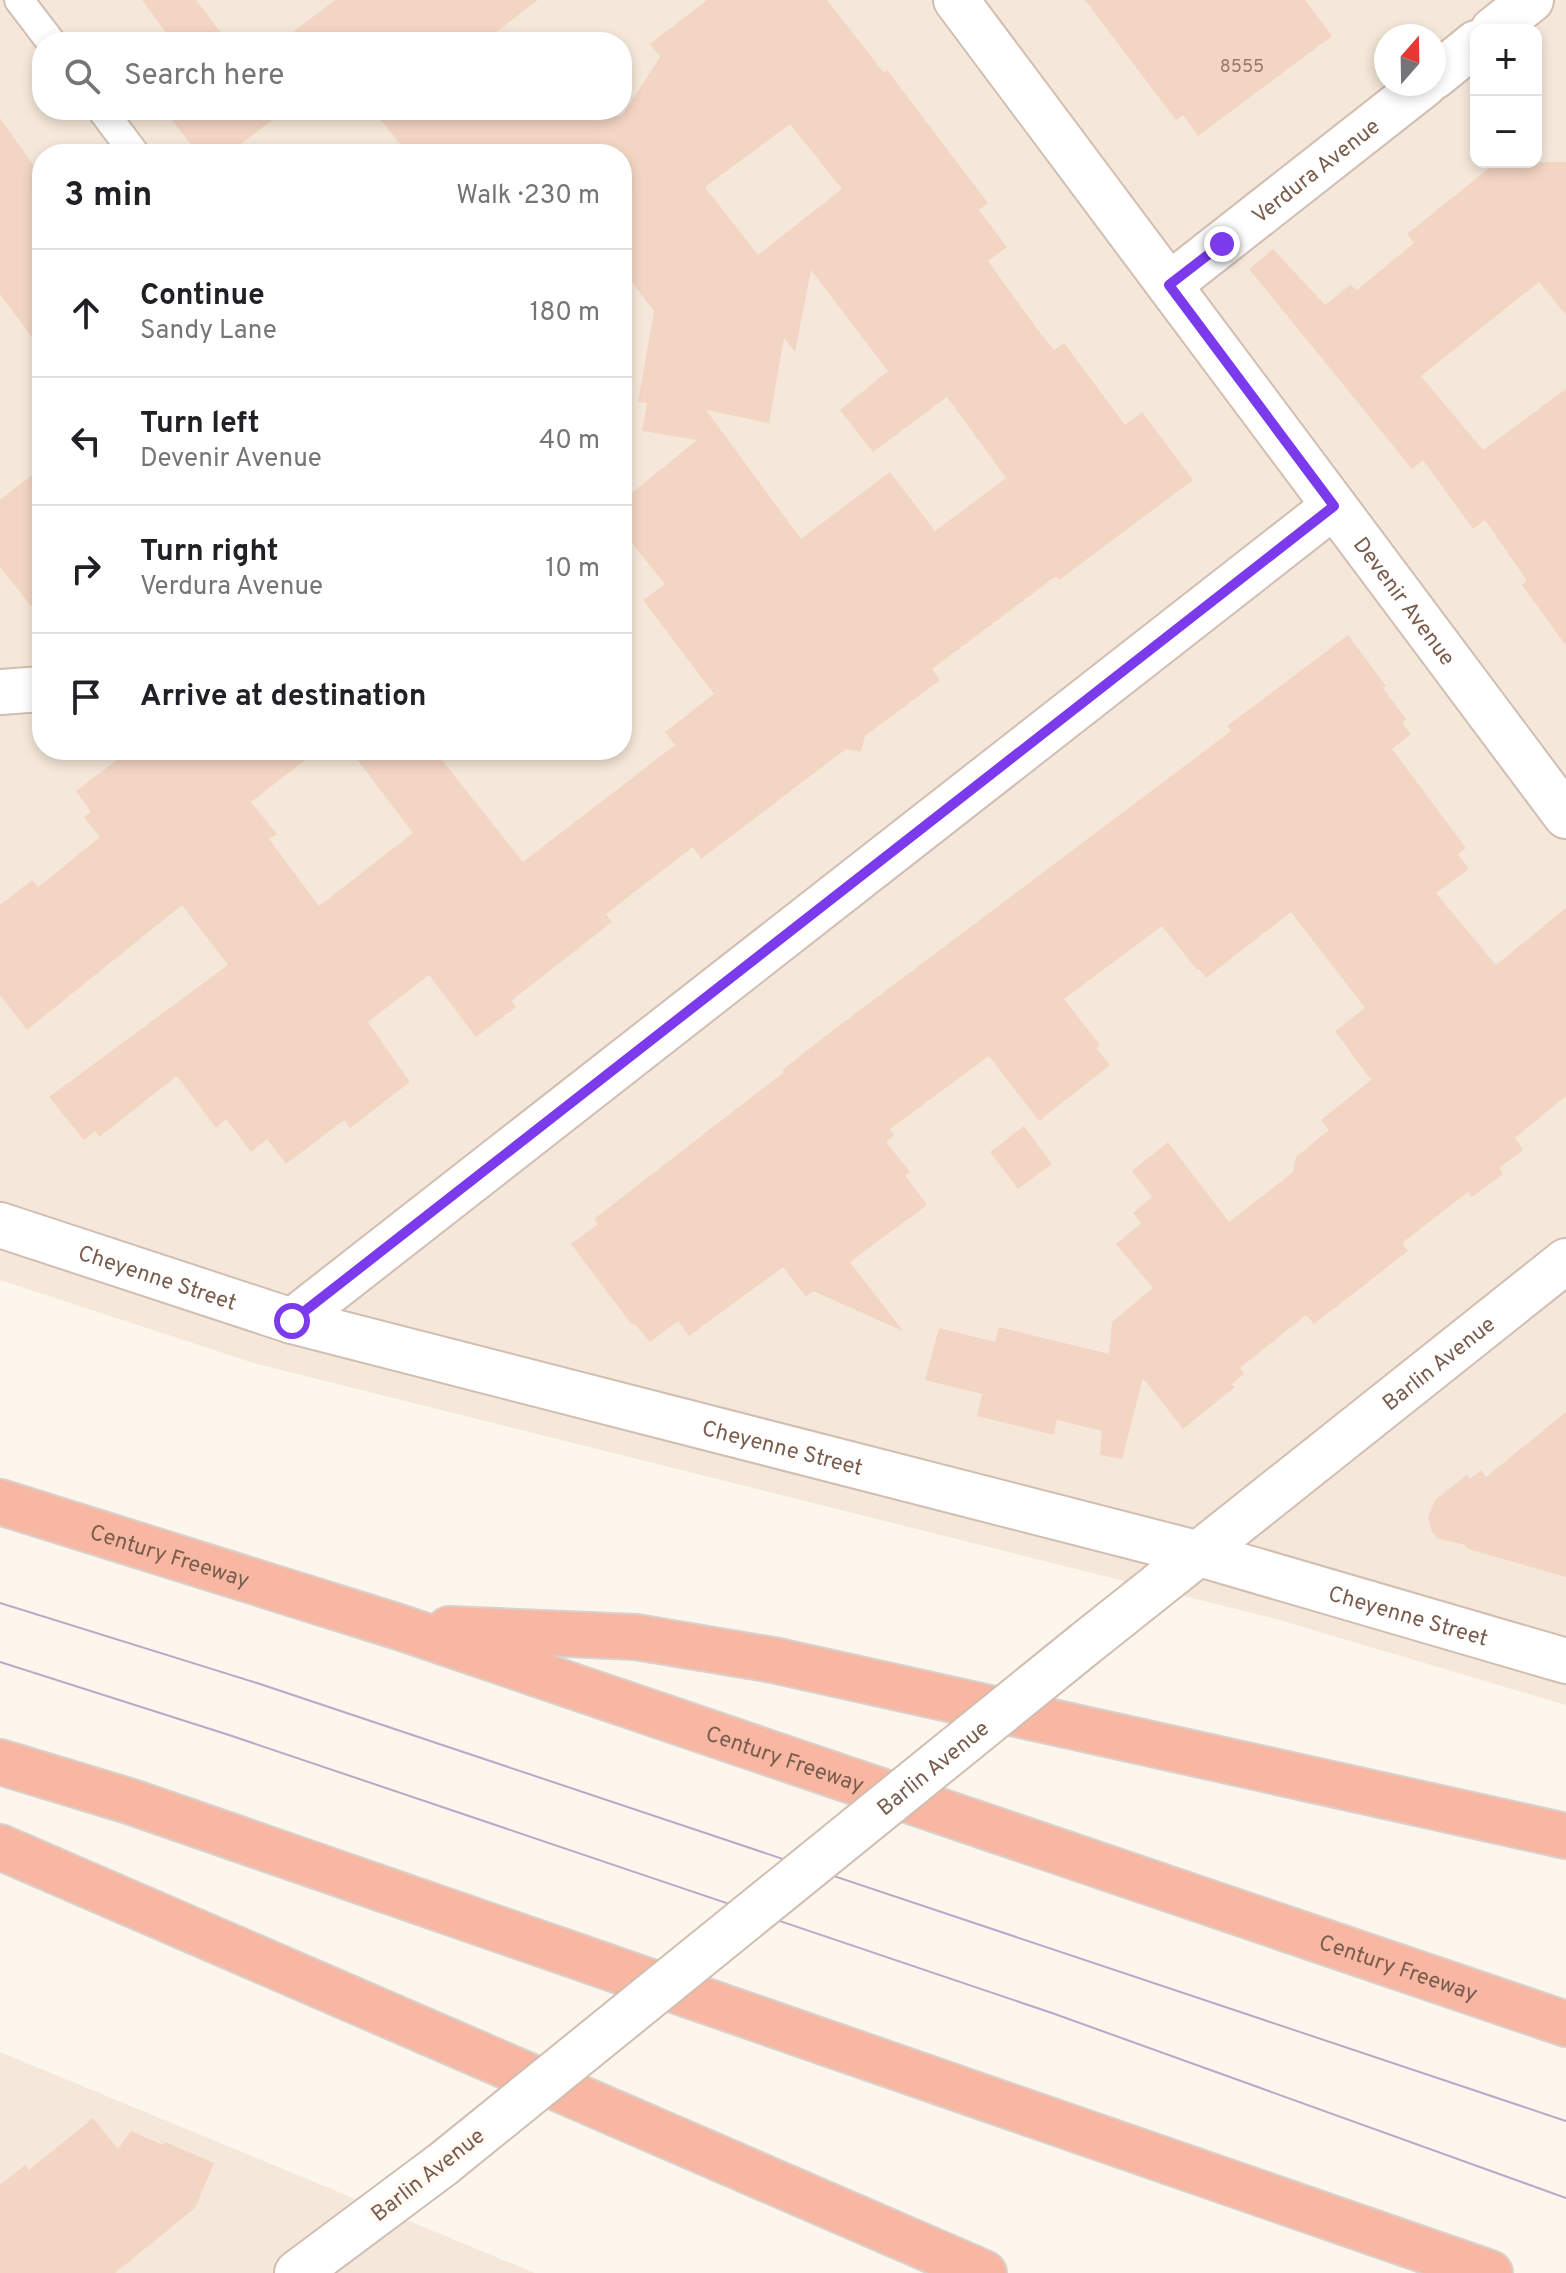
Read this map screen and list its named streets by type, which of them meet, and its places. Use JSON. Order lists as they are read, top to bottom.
{
  "streets": {
    "highway": ["Century Freeway"],
    "street": [
      "Verdura Avenue",
      "Devenir Avenue",
      "Cheyenne Street",
      "Barlin Avenue"
    ]
  },
  "crossings": [
    ["Verdura Avenue", "Devenir Avenue"],
    ["Cheyenne Street", "Barlin Avenue"]
  ],
  "house_numbers": ["8555"],
  "north": "top",
  "page": {
    "map_buttons": ["+", "−"],
    "search": "Search here",
    "heading": ["3 min", "Walk · 230 m"],
    "list": [
      ["Continue", "Sandy Lane", "180 m"],
      ["Turn left", "Devenir Avenue", "40 m"],
      ["Turn right", "Verdura Avenue", "10 m"],
      "Arrive at destination"
    ]
  }
}
